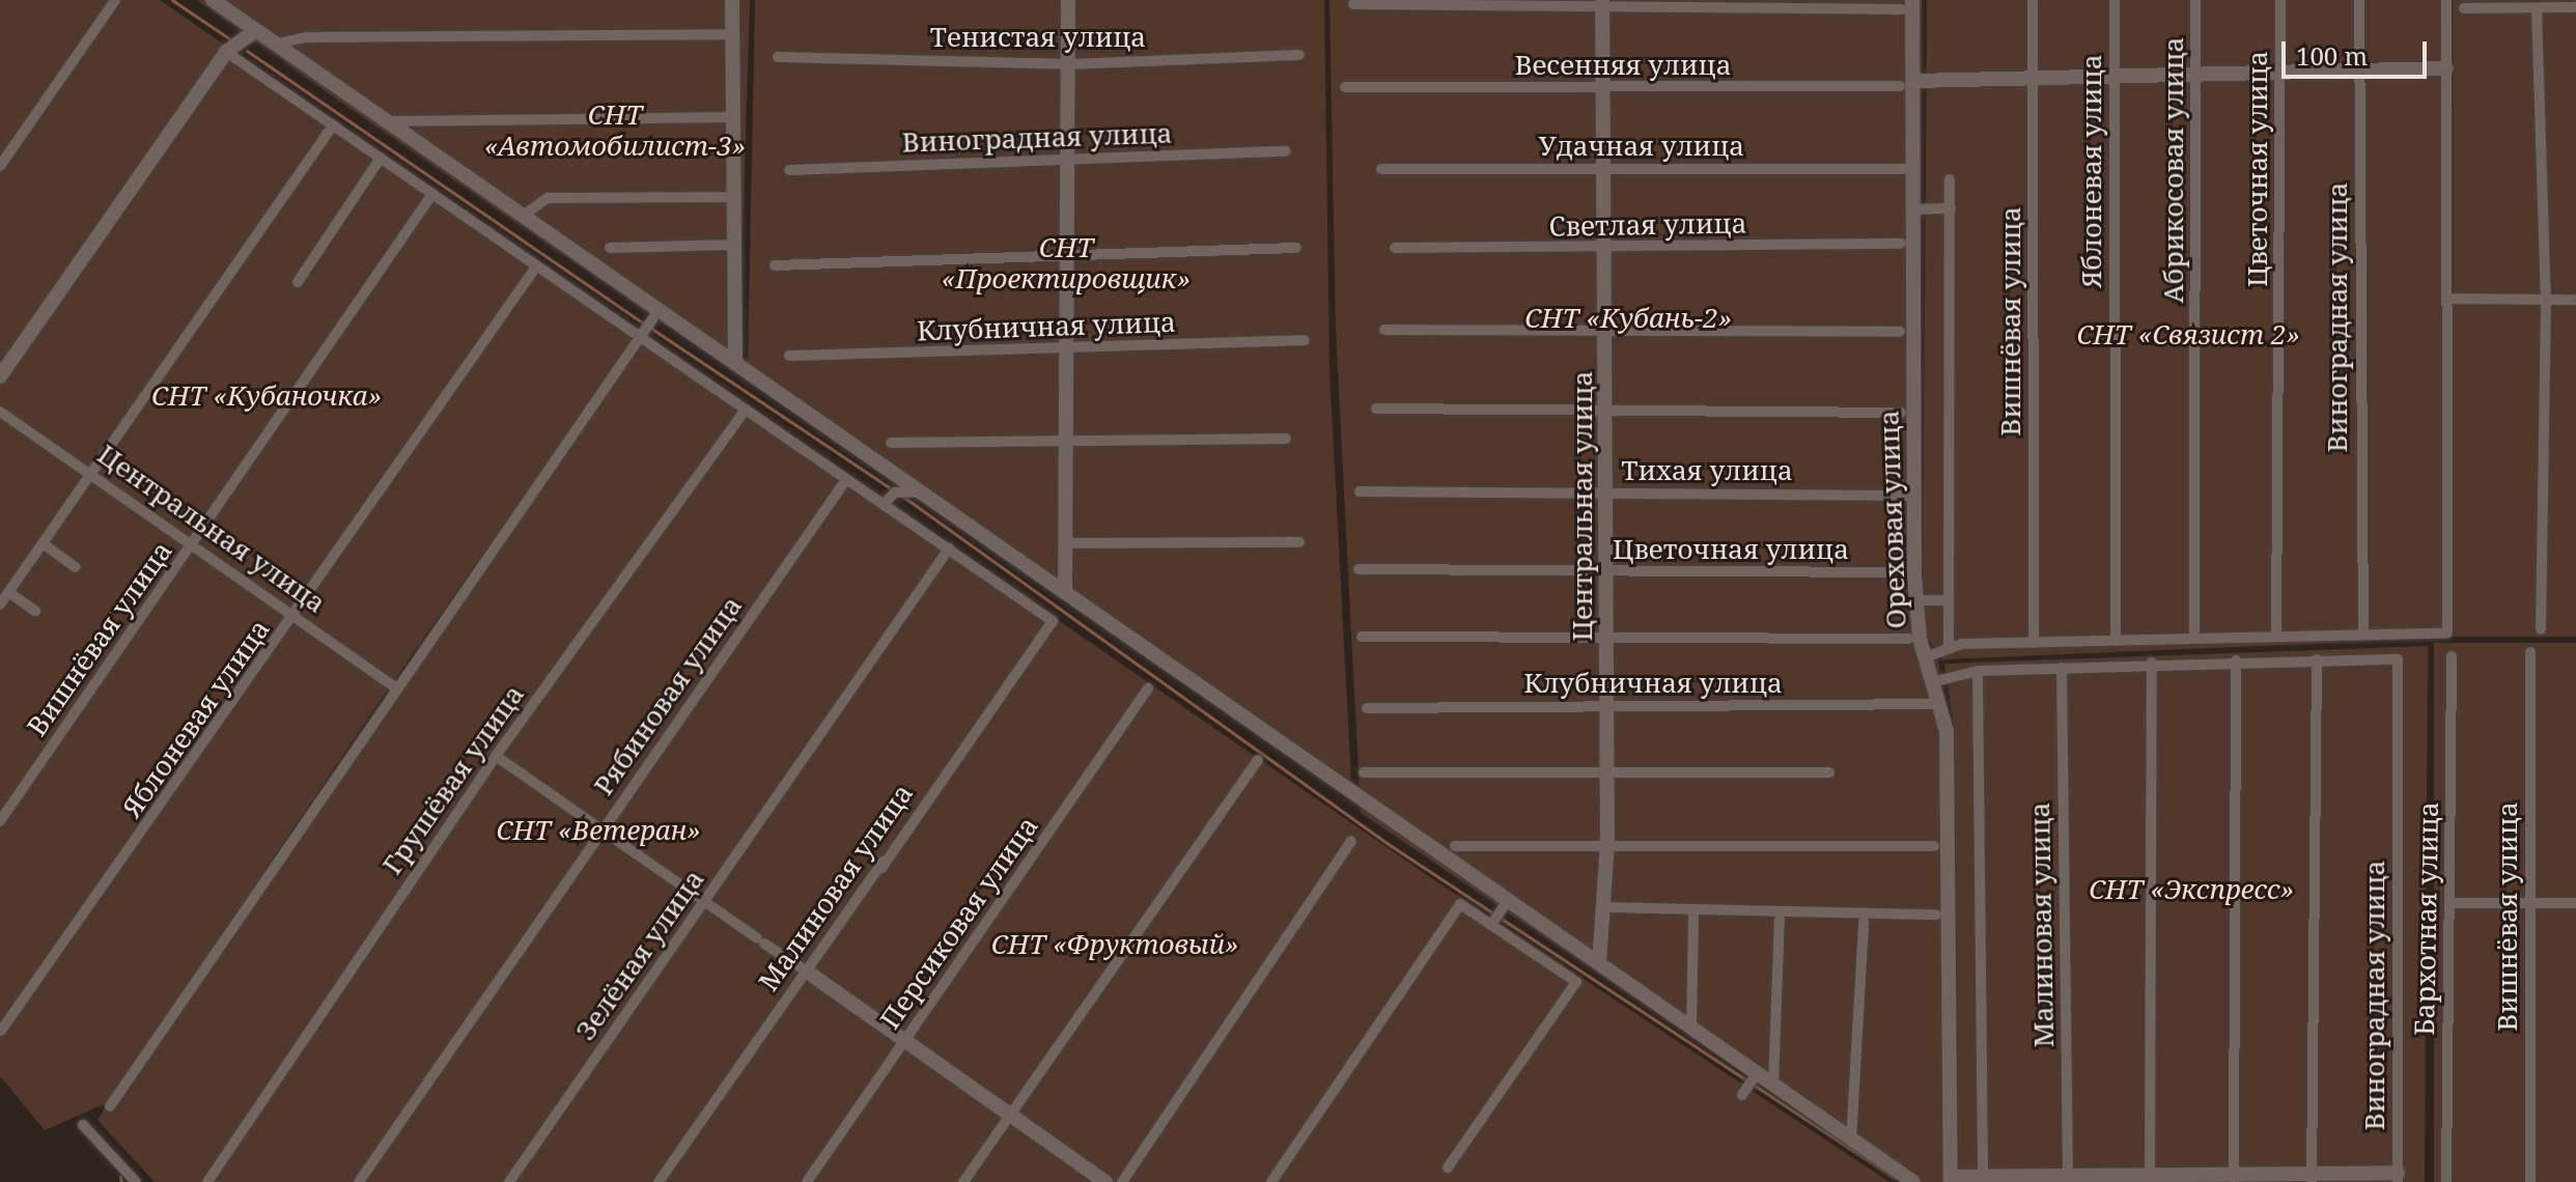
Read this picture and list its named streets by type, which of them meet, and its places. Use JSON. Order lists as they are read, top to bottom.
{
  "streets": {
    "street": [
      "Тенистая улица",
      "Весенняя улица",
      "Виноградная улица",
      "Удачная улица",
      "Цветочная улица",
      "Абрикосовая улица",
      "Яблоневая улица",
      "Светлая улица",
      "Вишнёвая улица",
      "Клубничная улица",
      "Тихая улица",
      "Центральная улица",
      "Ореховая улица",
      "Рябиновая улица",
      "Грушёвая улица",
      "Малиновая улица",
      "Бархотная улица",
      "Персиковая улица",
      "Зелёная улица"
    ]
  },
  "crossings": [
    ["Весенняя улица", "Центральная улица"],
    ["Весенняя улица", "Ореховая улица"],
    ["Удачная улица", "Центральная улица"],
    ["Цветочная улица", "Центральная улица"],
    ["Яблоневая улица", "Центральная улица"],
    ["Светлая улица", "Центральная улица"],
    ["Вишнёвая улица", "Центральная улица"],
    ["Клубничная улица", "Центральная улица"],
    ["Клубничная улица", "Ореховая улица"],
    ["Тихая улица", "Центральная улица"]
  ],
  "parks": [
    "СНТ «Автомобилист-3»",
    "СНТ «Проектировщик»",
    "СНТ «Кубань-2»",
    "СНТ «Связист 2»",
    "СНТ «Кубаночка»",
    "СНТ «Ветеран»",
    "СНТ «Экспресс»",
    "СНТ «Фруктовый»"
  ],
  "scale_bar": "100 m"
}
